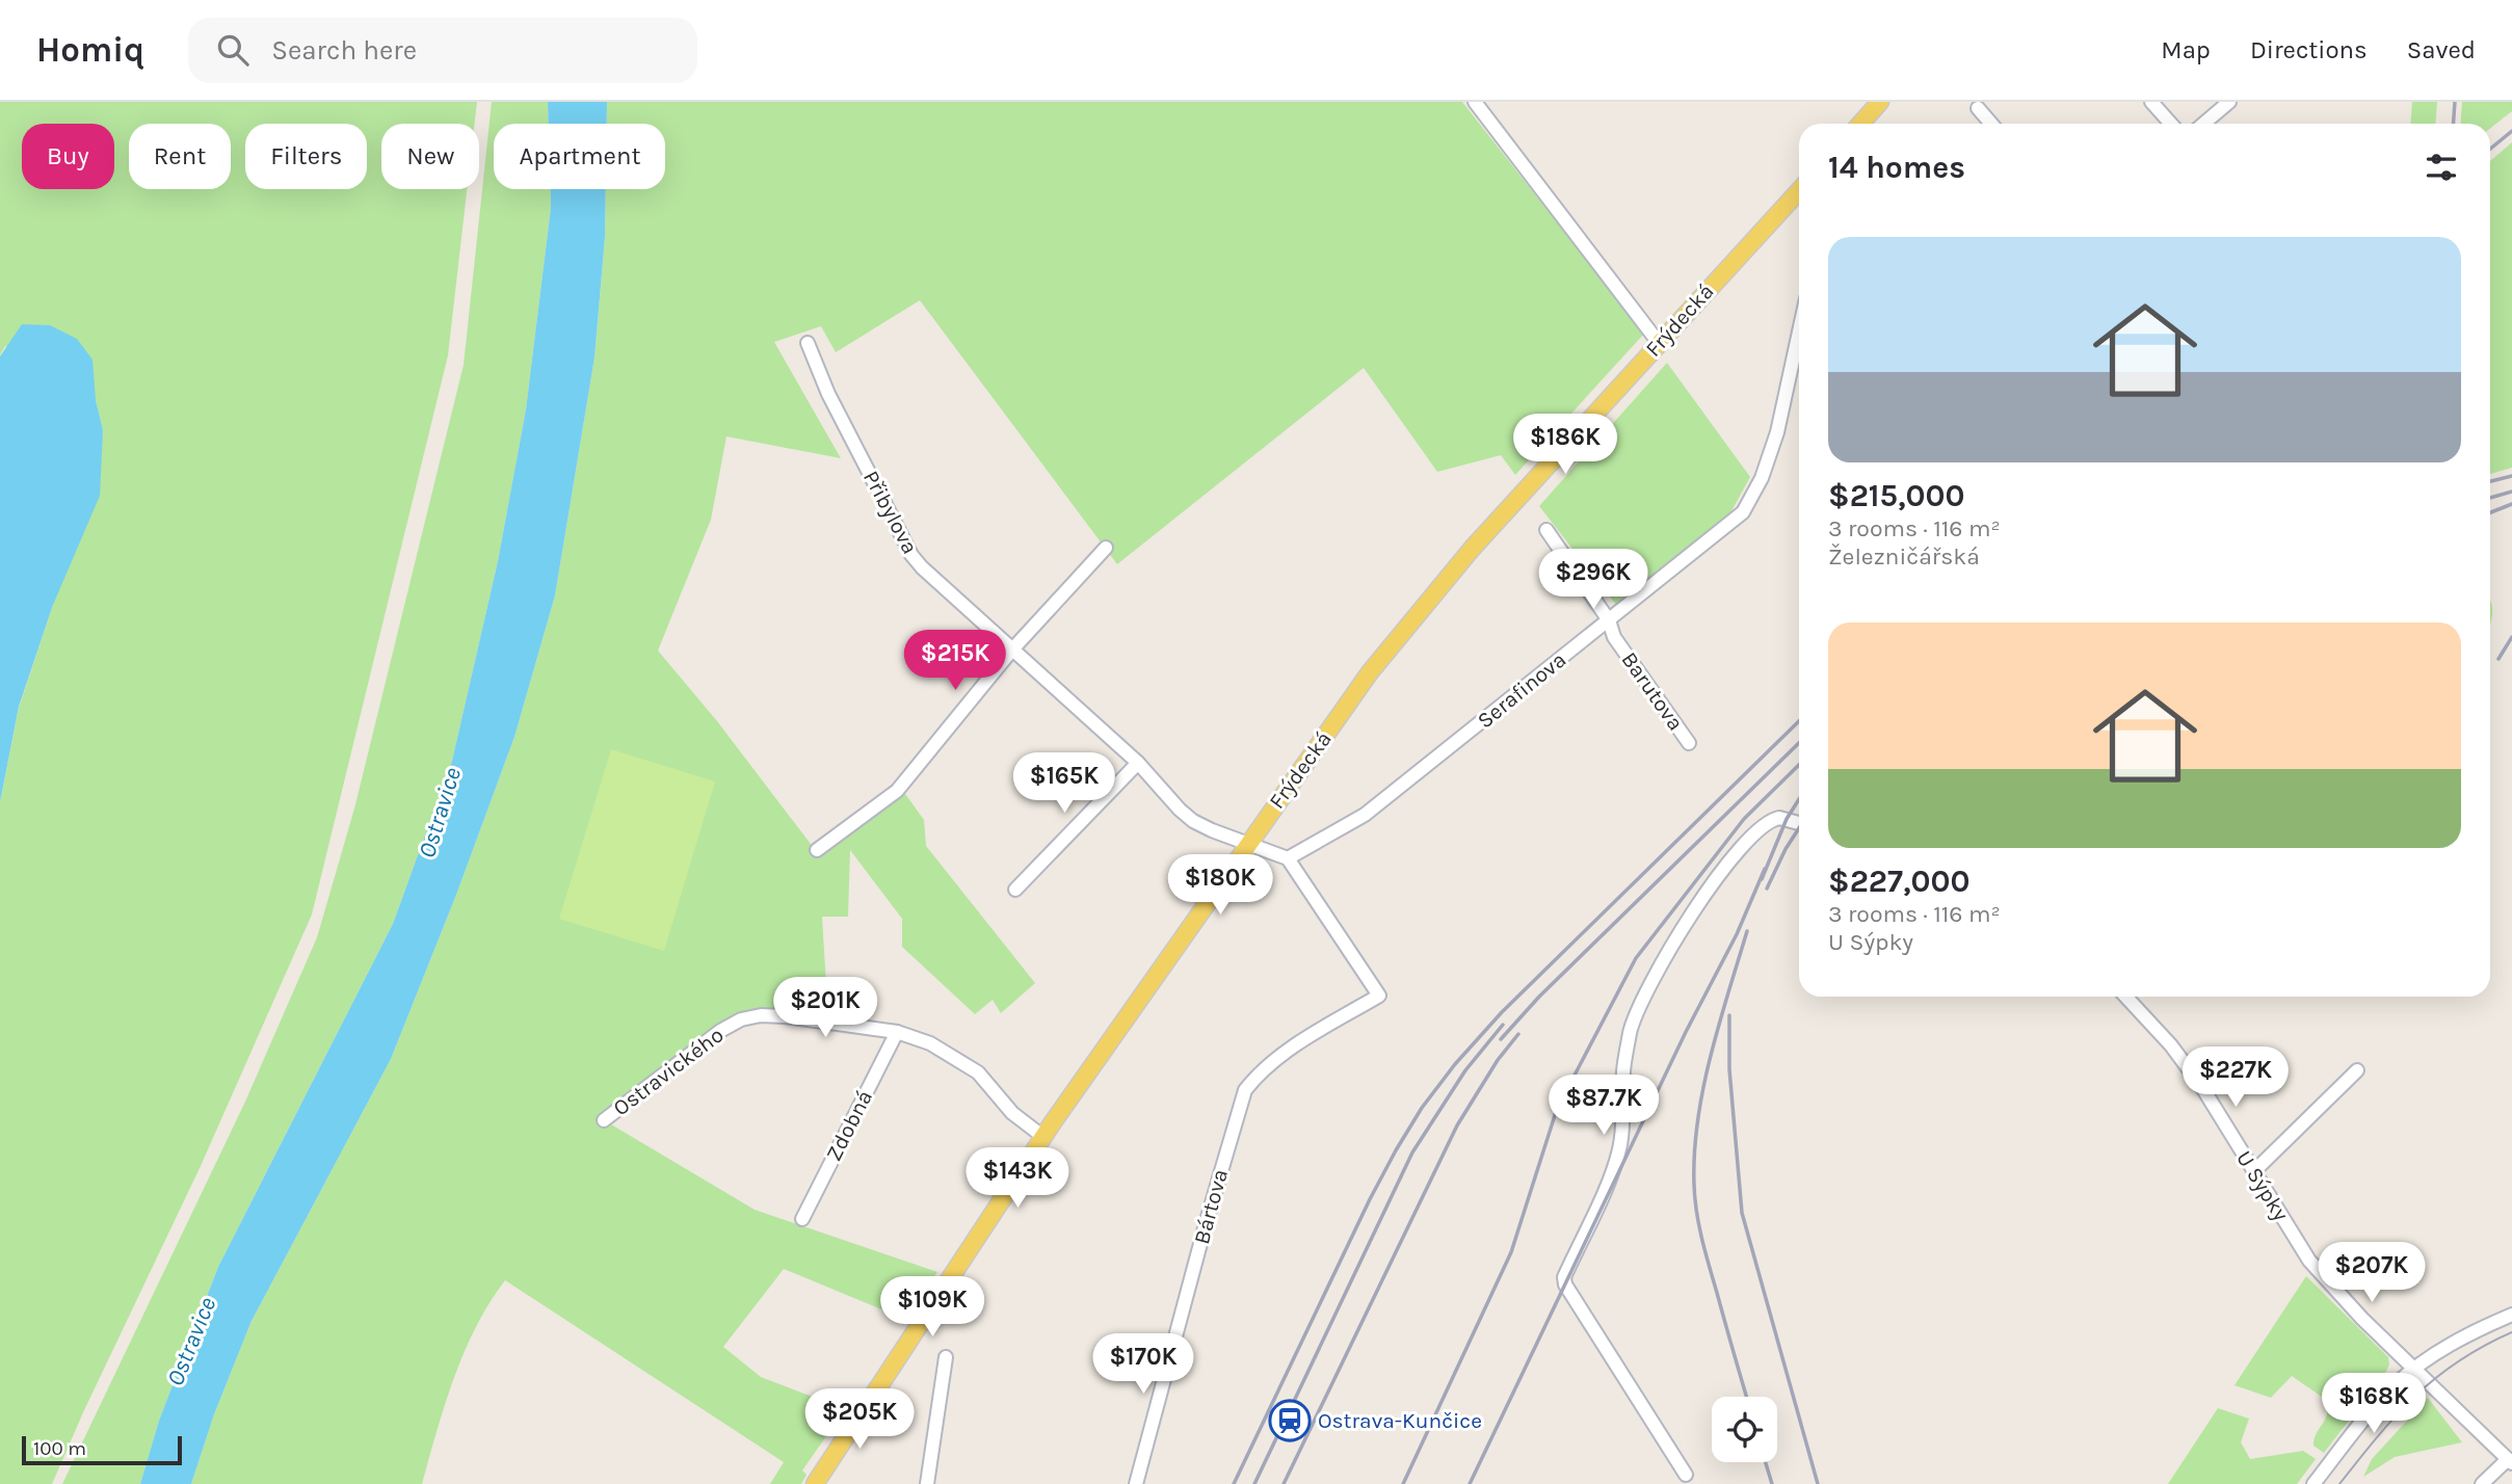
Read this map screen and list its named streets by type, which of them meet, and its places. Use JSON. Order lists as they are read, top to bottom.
{
  "streets": {
    "main road": ["Frýdecká"],
    "street": [
      "Přibylova",
      "Serafinova",
      "Barutova",
      "Ostravického",
      "Zdobná",
      "U Sýpky",
      "Bártova"
    ]
  },
  "crossings": [
    ["Frýdecká", "Přibylova"],
    ["Frýdecká", "Ostravického"],
    ["Přibylova", "Serafinova"],
    ["Přibylova", "Bártova"],
    ["Serafinova", "Barutova"],
    ["Serafinova", "Bártova"],
    ["Ostravického", "Zdobná"]
  ],
  "water": ["Ostravice"],
  "places": {
    "station": ["Ostrava-Kunčice"]
  },
  "scale_bar": "100 m",
  "page": {
    "header": "Homiq",
    "search": "Search here",
    "nav": ["Map", "Directions", "Saved"],
    "chip": [
      "Buy",
      "Rent",
      "Filters",
      "New",
      "Apartment"
    ],
    "heading": "14 homes",
    "list": [
      {
        "name": "$215,000",
        "note": "3 rooms · 116 m² · Železničářská"
      },
      {
        "name": "$227,000",
        "note": "3 rooms · 116 m² · U Sýpky"
      }
    ],
    "price": [
      "$186K",
      "$296K",
      "$215K",
      "$165K",
      "$180K",
      "$201K",
      "$227K",
      "$87.7K",
      "$143K",
      "$207K",
      "$109K",
      "$170K",
      "$168K",
      "$205K"
    ],
    "scale": "100 m"
  }
}
